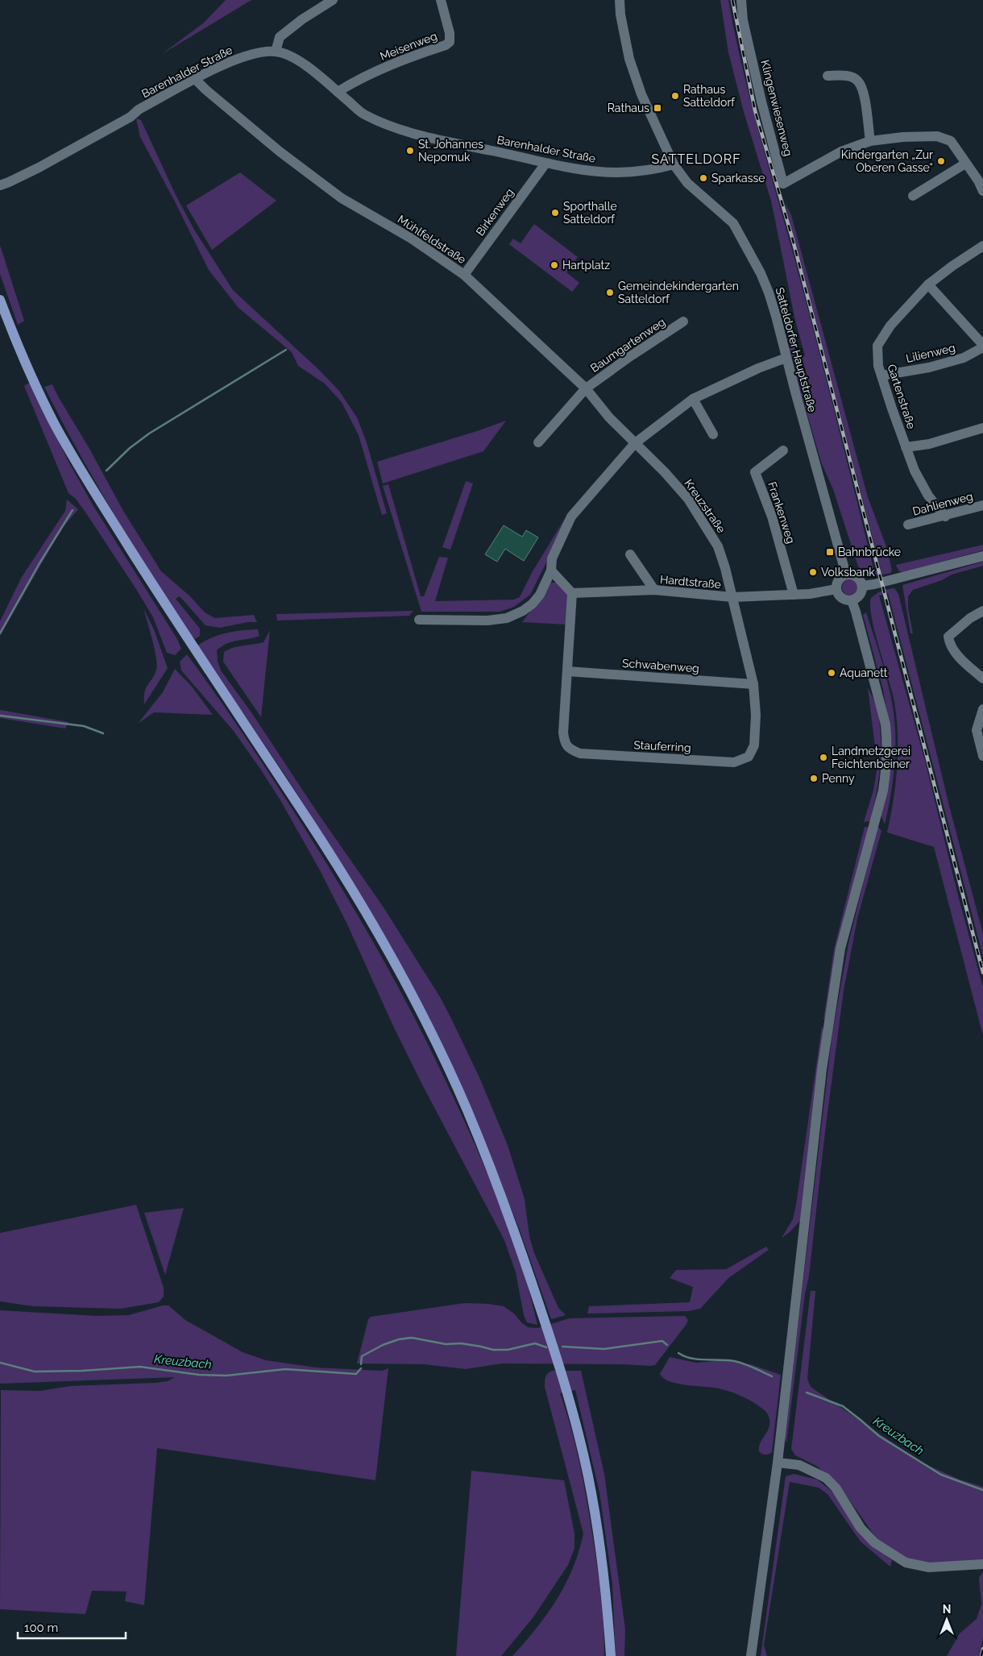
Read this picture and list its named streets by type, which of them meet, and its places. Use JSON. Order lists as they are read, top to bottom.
{
  "streets": {
    "street": [
      "Meisenweg",
      "Barenhalder Straße",
      "Klingenwiesenweg",
      "Birkenweg",
      "Mühlfeldstraße",
      "Baumgartenweg",
      "Satteldorfer Hauptstraße",
      "Lilienweg",
      "Gartenstraße",
      "Dahlienweg",
      "Kreuzstraße",
      "Frankenweg",
      "Hardtstraße",
      "Schwabenweg",
      "Stauferring"
    ]
  },
  "crossings": [
    ["Meisenweg", "Barenhalder Straße"],
    ["Barenhalder Straße", "Birkenweg"],
    ["Barenhalder Straße", "Mühlfeldstraße"],
    ["Barenhalder Straße", "Satteldorfer Hauptstraße"],
    ["Birkenweg", "Mühlfeldstraße"],
    ["Mühlfeldstraße", "Baumgartenweg"],
    ["Mühlfeldstraße", "Kreuzstraße"],
    ["Satteldorfer Hauptstraße", "Hardtstraße"],
    ["Lilienweg", "Gartenstraße"],
    ["Gartenstraße", "Dahlienweg"],
    ["Kreuzstraße", "Hardtstraße"],
    ["Kreuzstraße", "Stauferring"],
    ["Frankenweg", "Hardtstraße"],
    ["Hardtstraße", "Stauferring"],
    ["Schwabenweg", "Stauferring"]
  ],
  "districts": ["SATTELDORF"],
  "water": ["Kreuzbach"],
  "places": {
    "other": [
      "Rathaus Satteldorf",
      "St. Johannes Nepomuk",
      "Kindergarten „Zur Oberen Gasse“",
      "Sparkasse",
      "Sporthalle Satteldorf",
      "Hartplatz",
      "Gemeindekindergarten Satteldorf",
      "Volksbank",
      "Aquanett",
      "Landmetzgerei Feichtenbeiner",
      "Penny"
    ],
    "transit": ["Rathaus", "Bahnbrücke"]
  },
  "scale_bar": "100 m",
  "north": "top"
}
